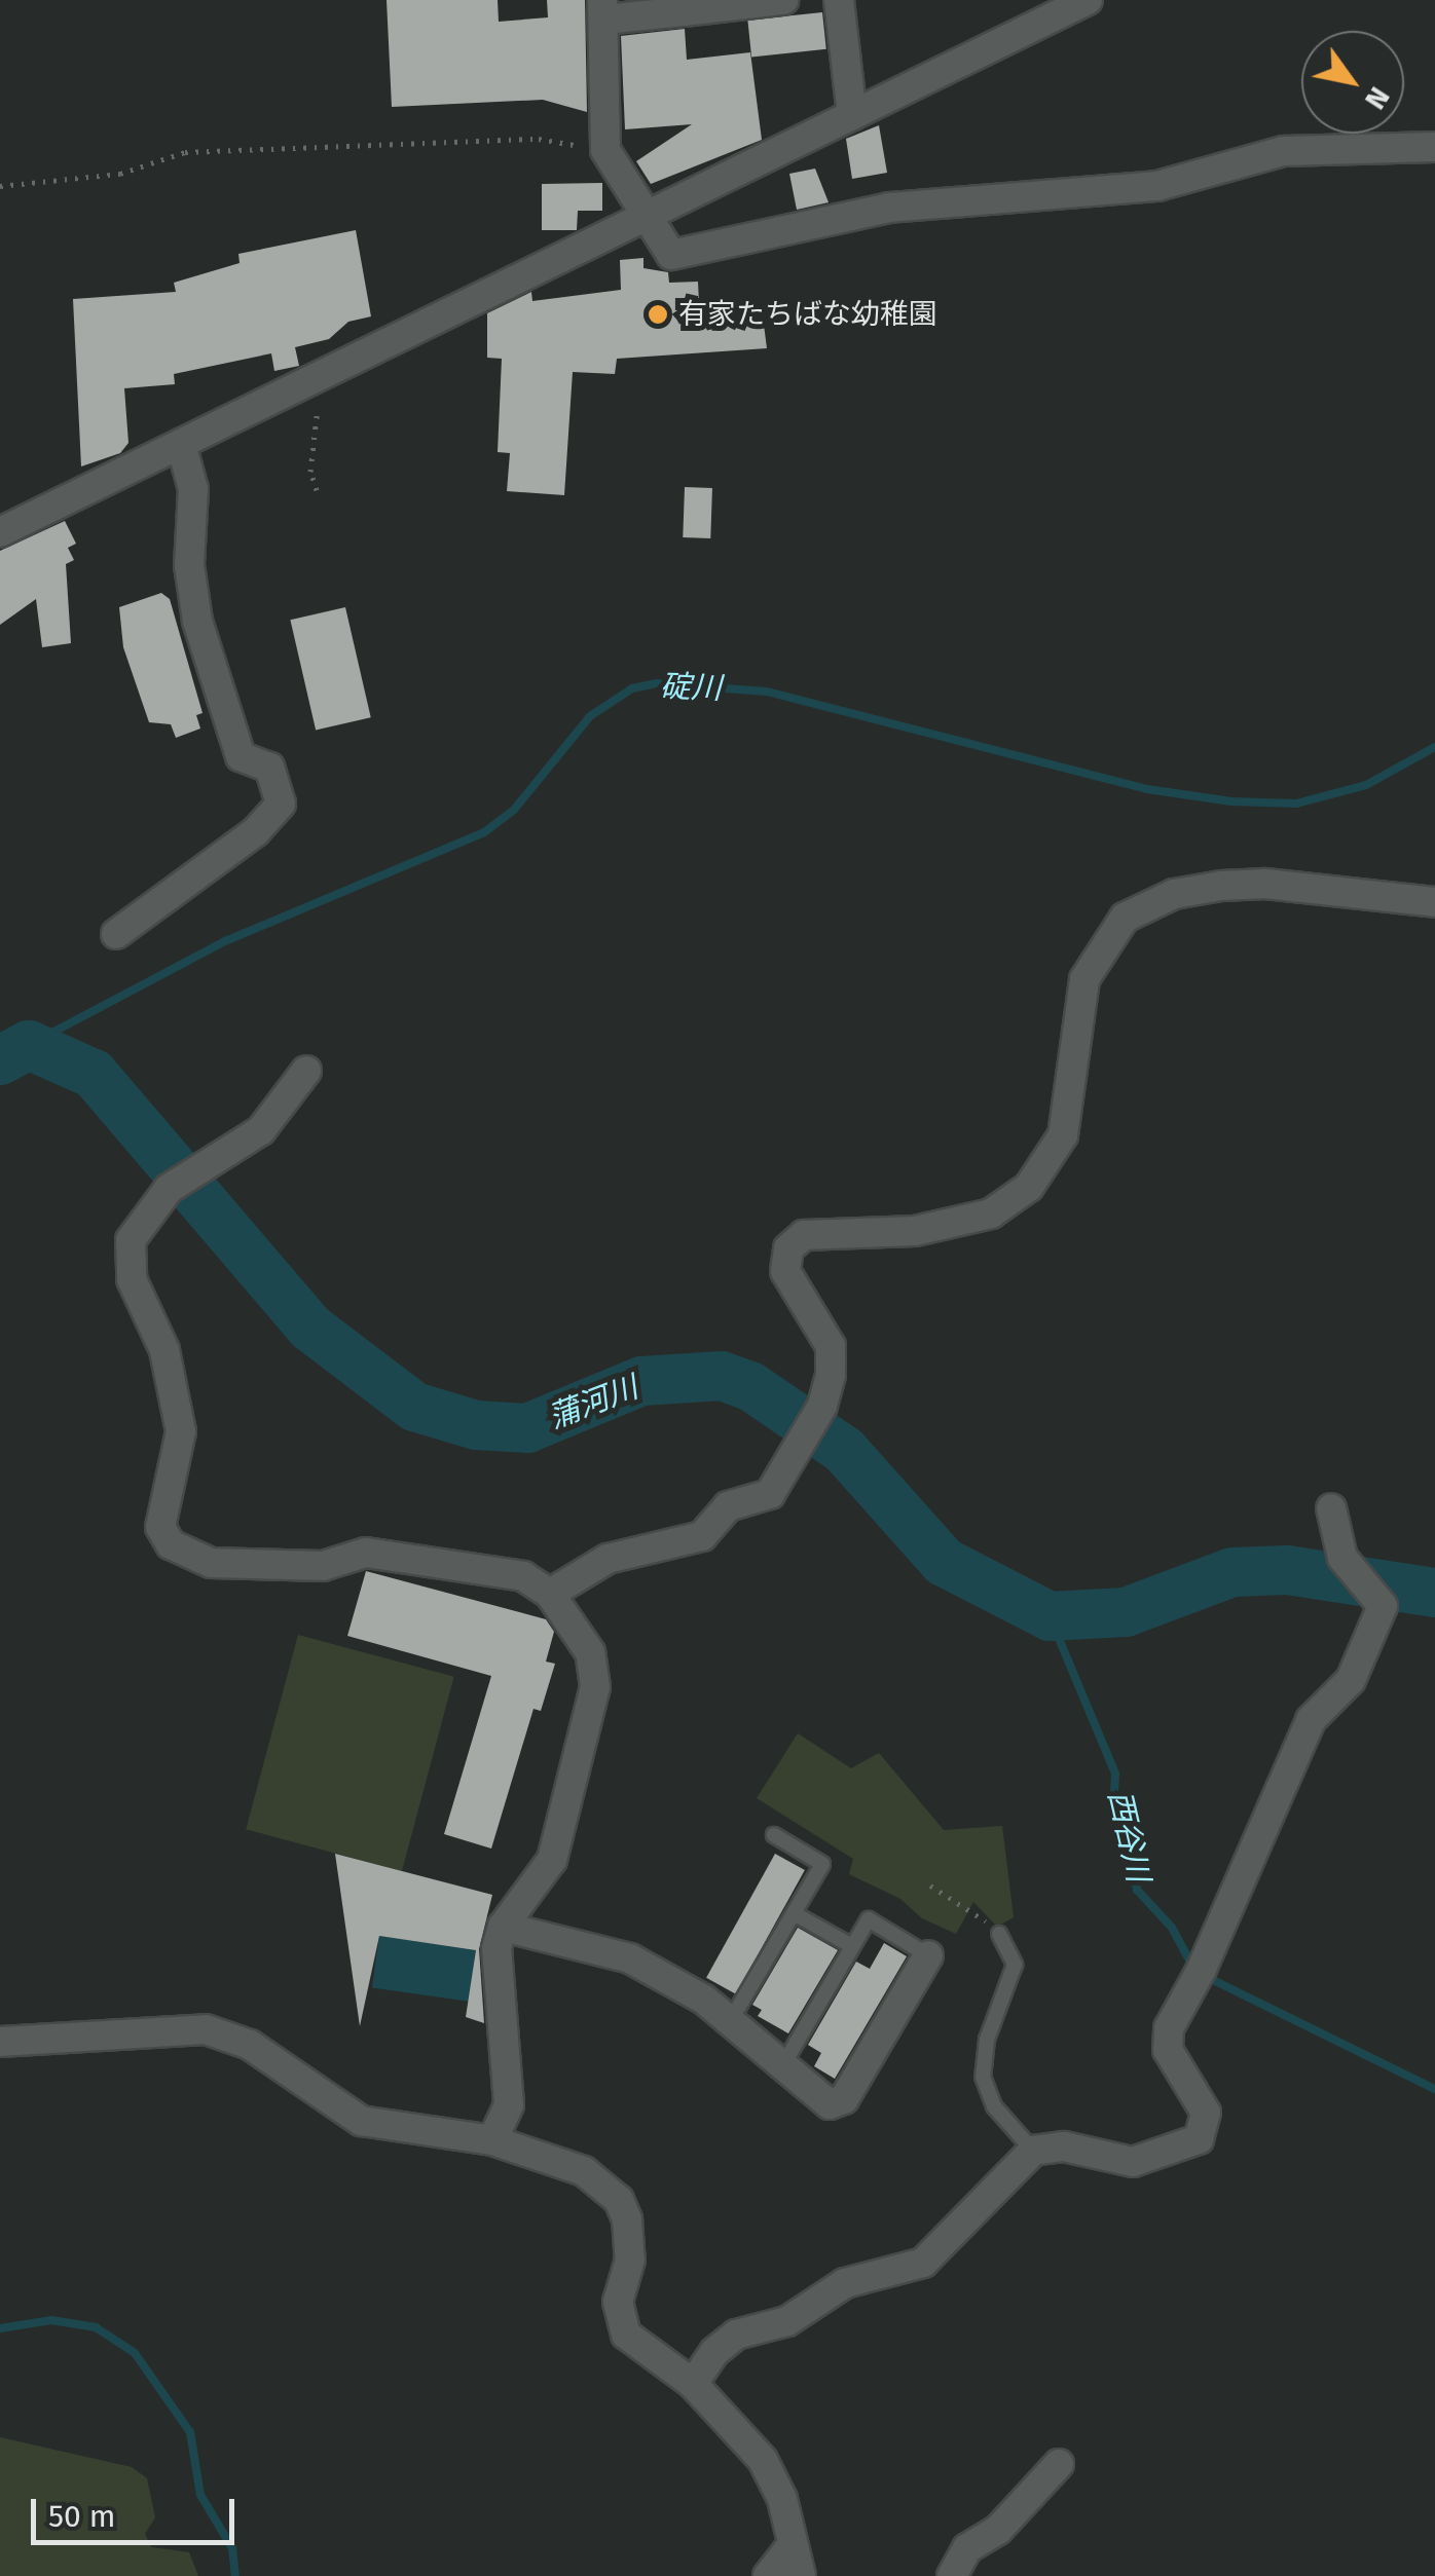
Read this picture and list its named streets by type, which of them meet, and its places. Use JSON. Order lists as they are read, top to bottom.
{
  "water": ["碇川", "蒲河川", "西谷川"],
  "places": ["有家たちばな幼稚園"],
  "scale_bar": "50 m",
  "north": "bottom right"
}
